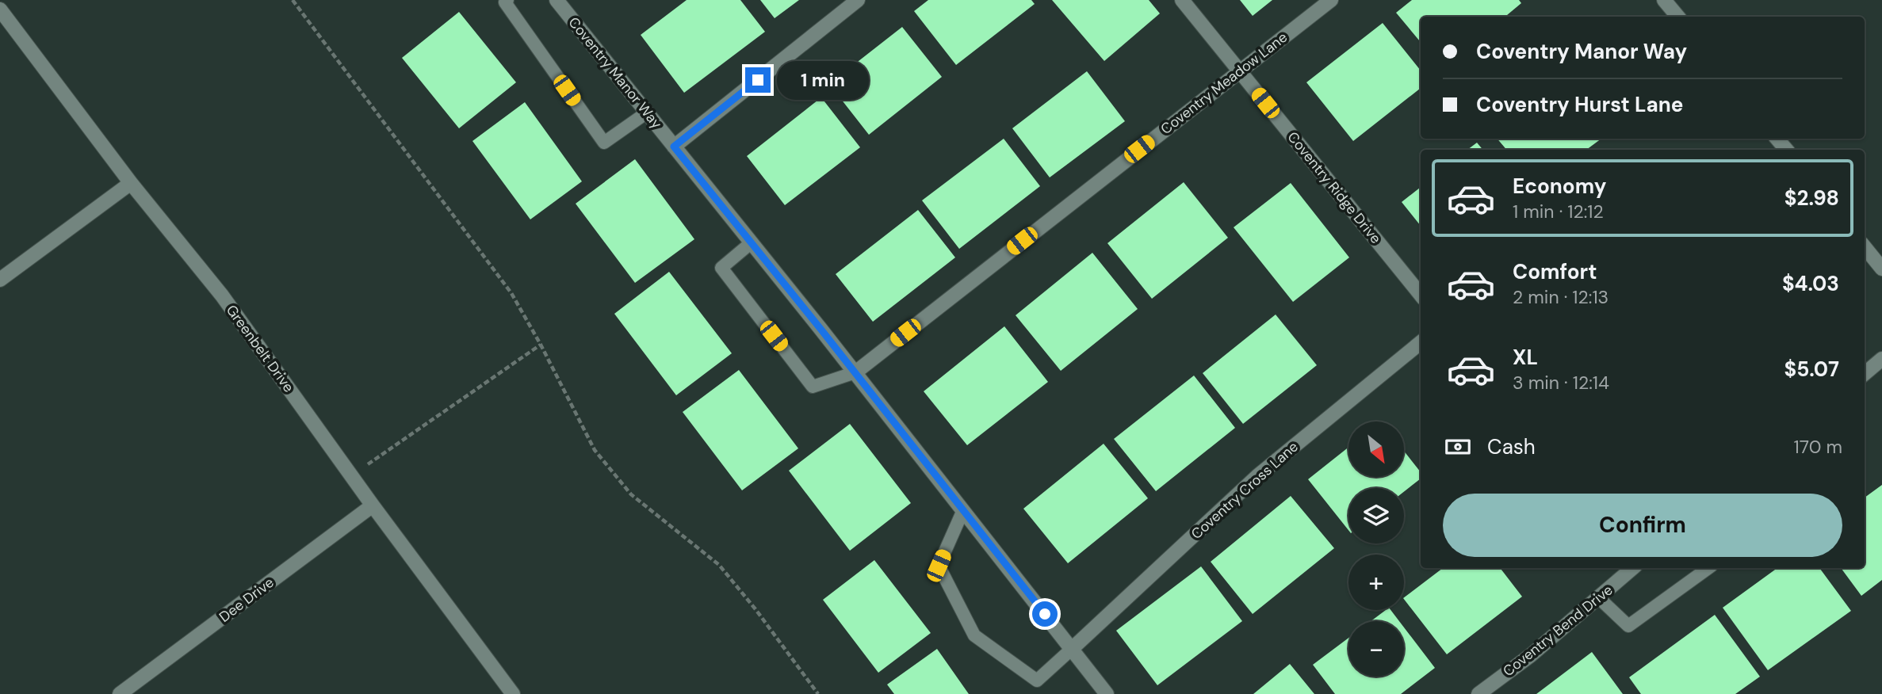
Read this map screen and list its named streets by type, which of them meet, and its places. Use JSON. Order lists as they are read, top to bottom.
{
  "streets": {
    "street": [
      "Coventry Manor Way",
      "Coventry Meadow Lane",
      "Coventry Ridge Drive",
      "Greenbelt Drive",
      "Coventry Cross Lane",
      "Dee Drive",
      "Coventry Bend Drive"
    ]
  },
  "crossings": [
    ["Coventry Manor Way", "Coventry Meadow Lane"],
    ["Coventry Manor Way", "Coventry Cross Lane"],
    ["Coventry Meadow Lane", "Coventry Ridge Drive"],
    ["Greenbelt Drive", "Dee Drive"]
  ],
  "north": "bottom right",
  "page": {
    "banner": ["Coventry Manor Way", "Coventry Hurst Lane"],
    "bubble": "1 min",
    "list": [
      {
        "name": "Economy",
        "note": "1 min · 12:12",
        "value": "$2.98"
      },
      {
        "name": "Comfort",
        "note": "2 min · 12:13",
        "value": "$4.03"
      },
      {
        "name": "XL",
        "note": "3 min · 12:14",
        "value": "$5.07"
      }
    ],
    "pay": ["Cash", "170 m"],
    "map_buttons": ["+", "−"],
    "buttons": "Confirm"
  }
}
